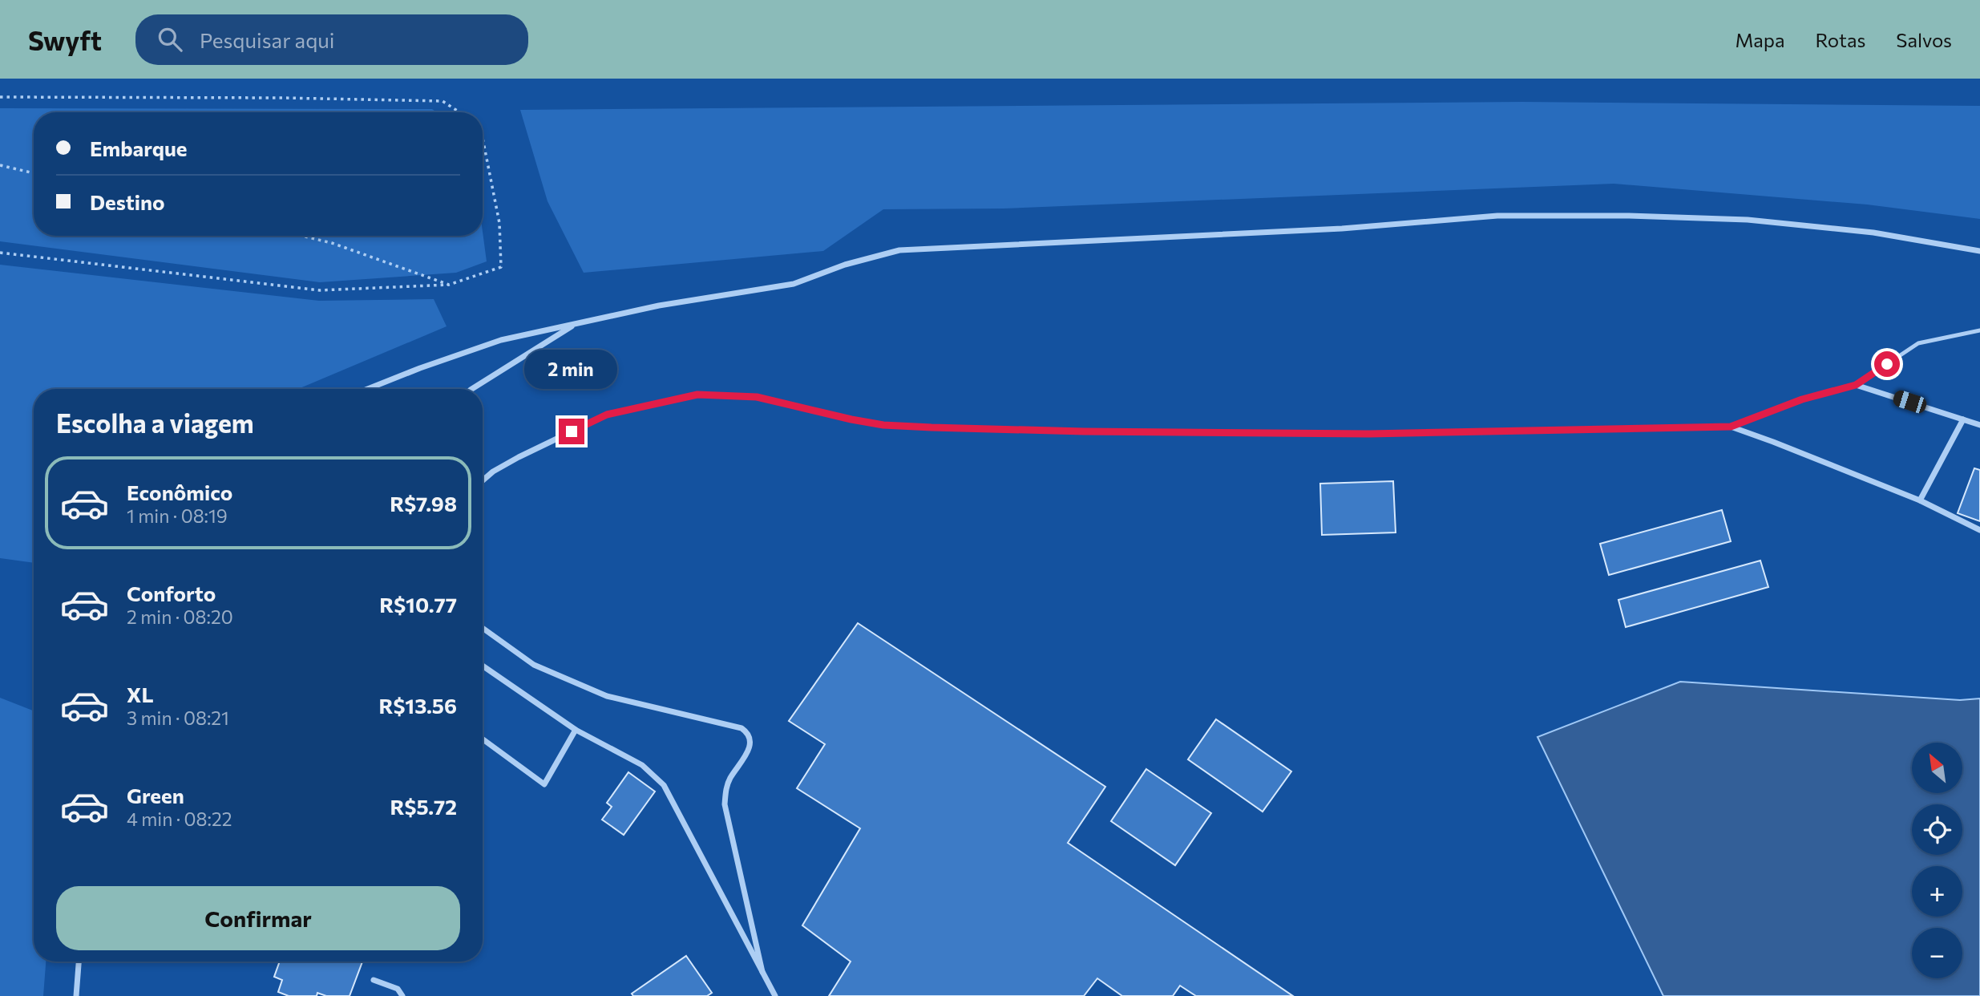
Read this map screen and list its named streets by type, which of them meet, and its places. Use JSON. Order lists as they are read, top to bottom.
{
  "north": "top left",
  "page": {
    "header": "Swyft",
    "search": "Pesquisar aqui",
    "nav": ["Mapa", "Rotas", "Salvos"],
    "banner": ["Embarque", "Destino"],
    "bubble": "2 min",
    "heading": "Escolha a viagem",
    "list": [
      {
        "name": "Econômico",
        "note": "1 min · 08:19",
        "value": "R$7.98"
      },
      {
        "name": "Conforto",
        "note": "2 min · 08:20",
        "value": "R$10.77"
      },
      {
        "name": "XL",
        "note": "3 min · 08:21",
        "value": "R$13.56"
      },
      {
        "name": "Green",
        "note": "4 min · 08:22",
        "value": "R$5.72"
      }
    ],
    "map_buttons": ["+", "−"],
    "buttons": "Confirmar"
  }
}
